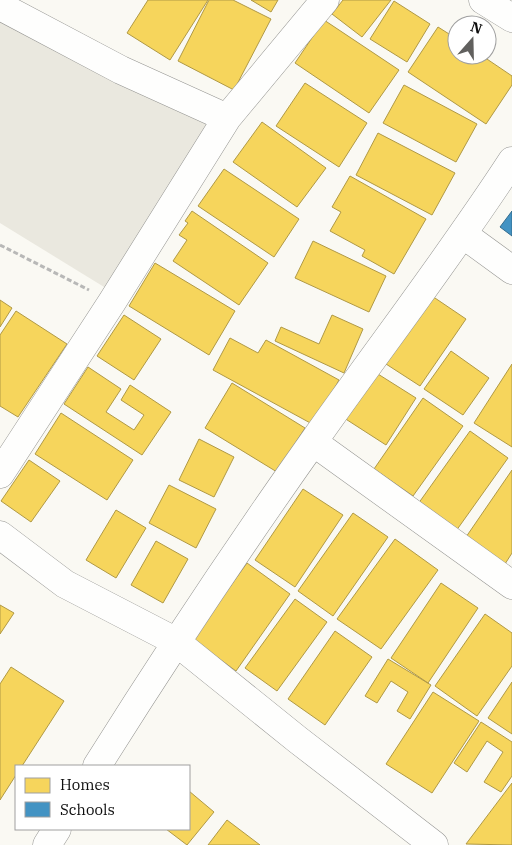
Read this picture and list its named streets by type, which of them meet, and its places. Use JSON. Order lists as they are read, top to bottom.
{
  "legend": ["Homes", "Schools"],
  "north": "top"
}
